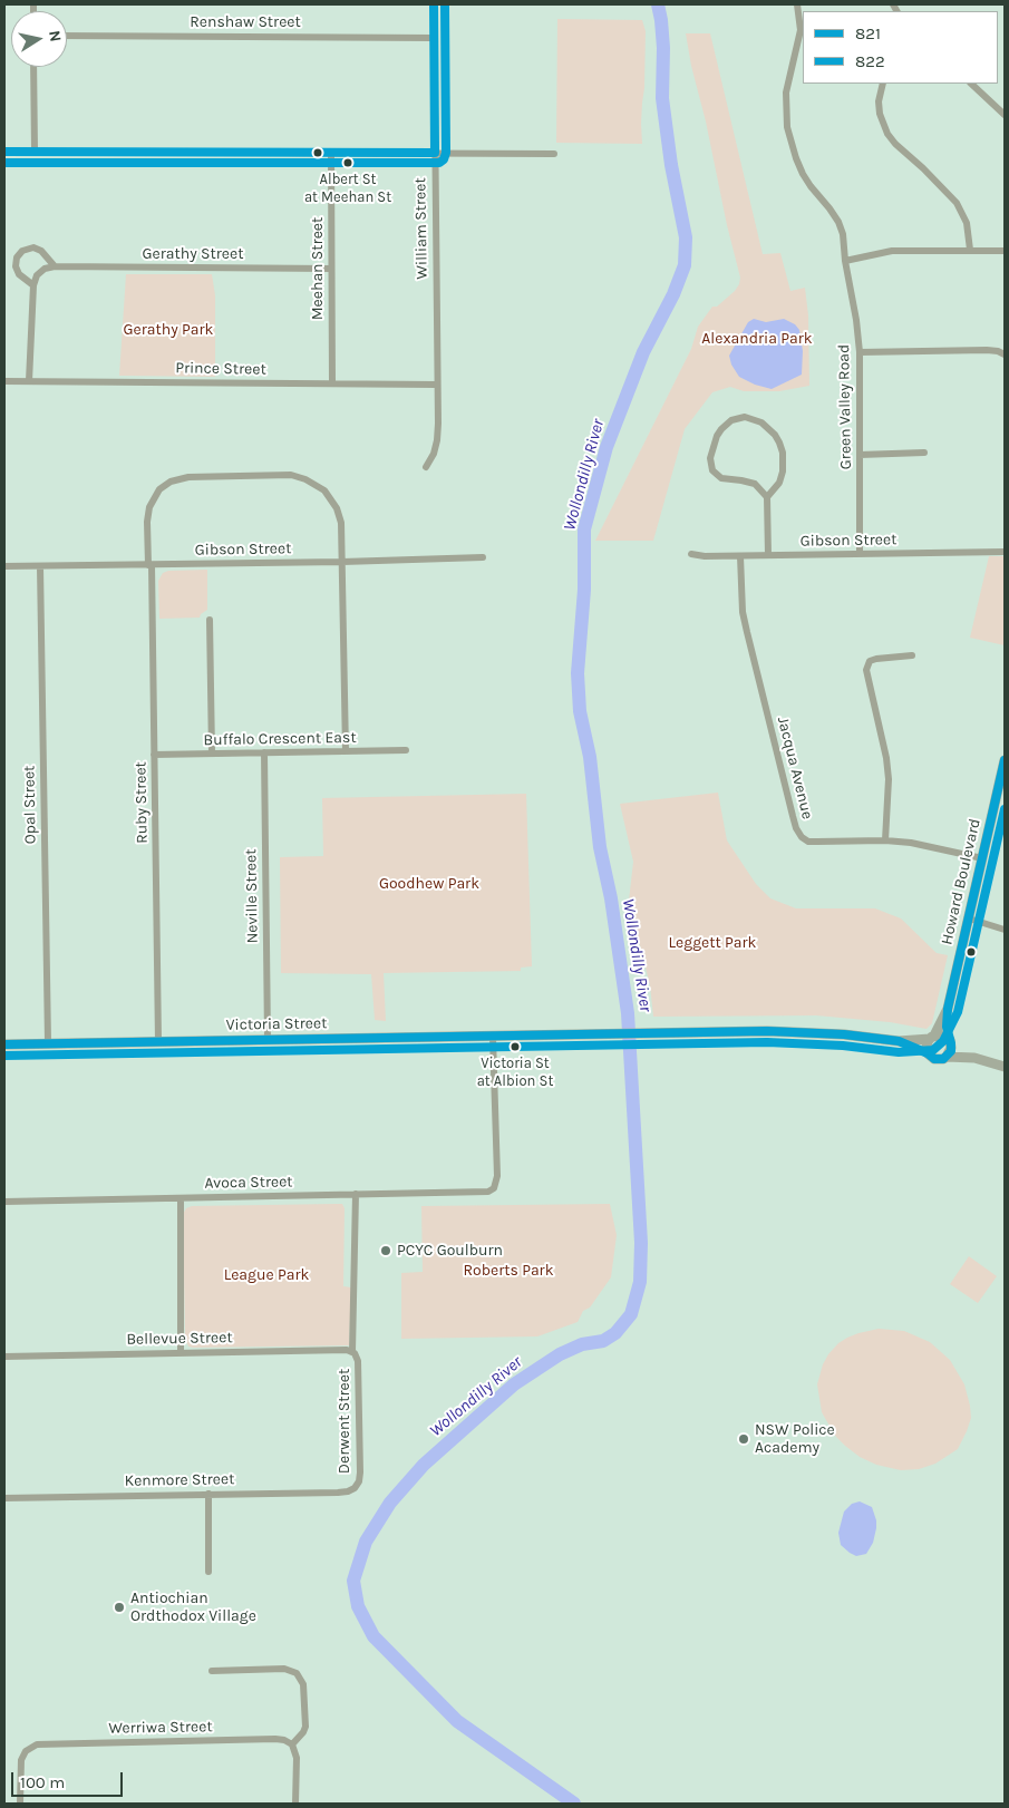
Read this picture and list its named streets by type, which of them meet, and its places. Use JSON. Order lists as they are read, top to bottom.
{
  "streets": {
    "main road": ["Howard Boulevard", "Victoria Street"],
    "street": [
      "Renshaw Street",
      "William Street",
      "Gerathy Street",
      "Meehan Street",
      "Prince Street",
      "Green Valley Road",
      "Gibson Street",
      "Buffalo Crescent East",
      "Jacqua Avenue",
      "Ruby Street",
      "Opal Street",
      "Neville Street",
      "Avoca Street",
      "Bellevue Street",
      "Derwent Street",
      "Kenmore Street",
      "Werriwa Street"
    ]
  },
  "crossings": [
    ["Renshaw Street", "William Street"],
    ["William Street", "Prince Street"],
    ["Gerathy Street", "Meehan Street"],
    ["Meehan Street", "Prince Street"],
    ["Green Valley Road", "Gibson Street"],
    ["Gibson Street", "Jacqua Avenue"],
    ["Gibson Street", "Ruby Street"],
    ["Gibson Street", "Opal Street"],
    ["Buffalo Crescent East", "Ruby Street"],
    ["Buffalo Crescent East", "Neville Street"],
    ["Jacqua Avenue", "Howard Boulevard"],
    ["Ruby Street", "Victoria Street"],
    ["Opal Street", "Victoria Street"],
    ["Neville Street", "Victoria Street"],
    ["Victoria Street", "Avoca Street"],
    ["Avoca Street", "Derwent Street"],
    ["Bellevue Street", "Derwent Street"],
    ["Derwent Street", "Kenmore Street"]
  ],
  "water": ["Wollondilly River"],
  "parks": [
    "Gerathy Park",
    "Alexandria Park",
    "Goodhew Park",
    "Leggett Park",
    "Roberts Park",
    "League Park"
  ],
  "places": [
    "Albert St at Meehan St",
    "Victoria St at Albion St",
    "PCYC Goulburn",
    "NSW Police Academy",
    "Antiochian Ordthodox Village"
  ],
  "lines": ["transit line 821", "transit line 822"],
  "legend": ["821", "822"],
  "scale_bar": "100 m",
  "north": "right"
}
